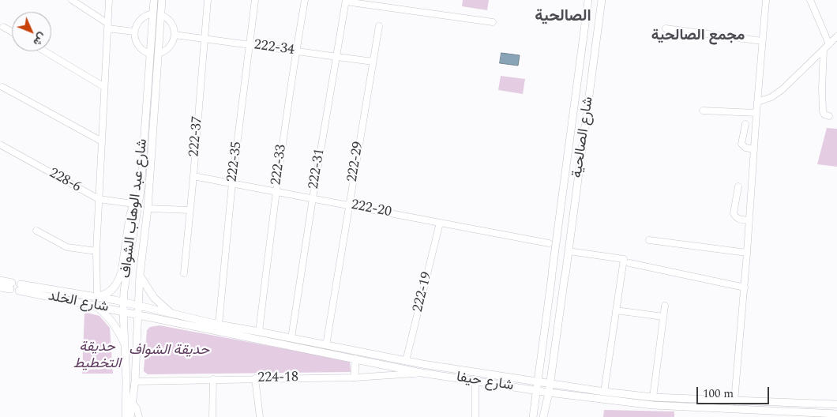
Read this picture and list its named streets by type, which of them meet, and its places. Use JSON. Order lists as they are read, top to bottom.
{
  "streets": {
    "main road": [
      "شارع الصالحية",
      "شارع عبد الوهاب الشواف",
      "شارع الخلد",
      "شارع حيفا"
    ],
    "street": [
      "222-34",
      "222-37",
      "222-35",
      "222-29",
      "222-33",
      "222-31",
      "228-6",
      "222-20",
      "222-19",
      "224-18"
    ]
  },
  "crossings": [
    ["222-34", "222-37"],
    ["222-34", "222-35"],
    ["222-34", "222-29"],
    ["222-34", "222-33"],
    ["222-34", "222-31"],
    ["222-37", "222-20"],
    ["شارع الصالحية", "شارع حيفا"],
    ["222-35", "222-20"],
    ["222-35", "شارع حيفا"],
    ["222-29", "222-20"],
    ["222-29", "شارع حيفا"],
    ["222-33", "222-20"],
    ["222-33", "شارع حيفا"],
    ["222-31", "222-20"],
    ["222-31", "شارع حيفا"],
    ["شارع عبد الوهاب الشواف", "شارع الخلد"],
    ["شارع عبد الوهاب الشواف", "224-18"],
    ["شارع عبد الوهاب الشواف", "شارع حيفا"],
    ["222-20", "222-19"],
    ["222-19", "شارع حيفا"],
    ["شارع الخلد", "شارع حيفا"],
    ["224-18", "شارع حيفا"]
  ],
  "districts": ["الصالحية", "مجمع الصالحية"],
  "parks": ["حديقة التخطيط", "حديقة الشواف"],
  "scale_bar": "100 m",
  "north": "bottom right"
}
